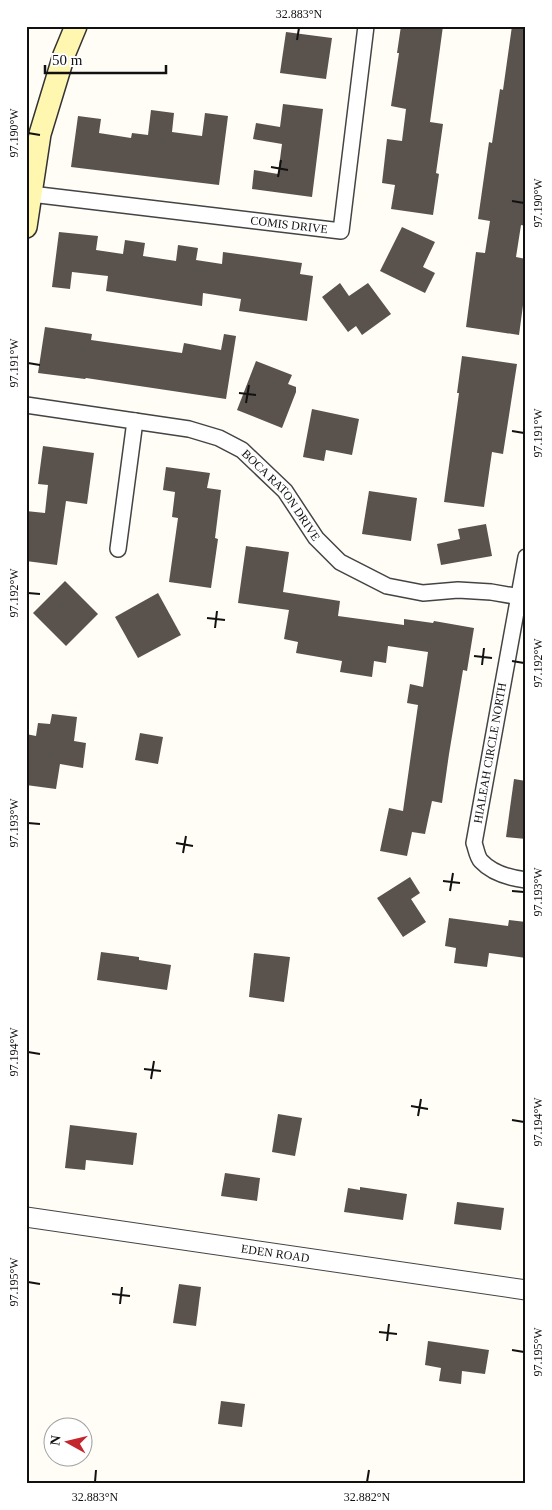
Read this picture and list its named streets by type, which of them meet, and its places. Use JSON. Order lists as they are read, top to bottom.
{
  "streets": {
    "street": [
      "COMIS DRIVE",
      "BOCA RATON DRIVE",
      "HIALEAH CIRCLE NORTH",
      "EDEN ROAD"
    ]
  },
  "crossings": [
    ["BOCA RATON DRIVE", "HIALEAH CIRCLE NORTH"]
  ],
  "scale_bar": "50 m",
  "north": "left",
  "coordinates": [
    "32.883°N",
    "97.190°W",
    "97.191°W",
    "97.192°W",
    "97.193°W",
    "97.194°W",
    "97.195°W",
    "32.882°N"
  ]
}
